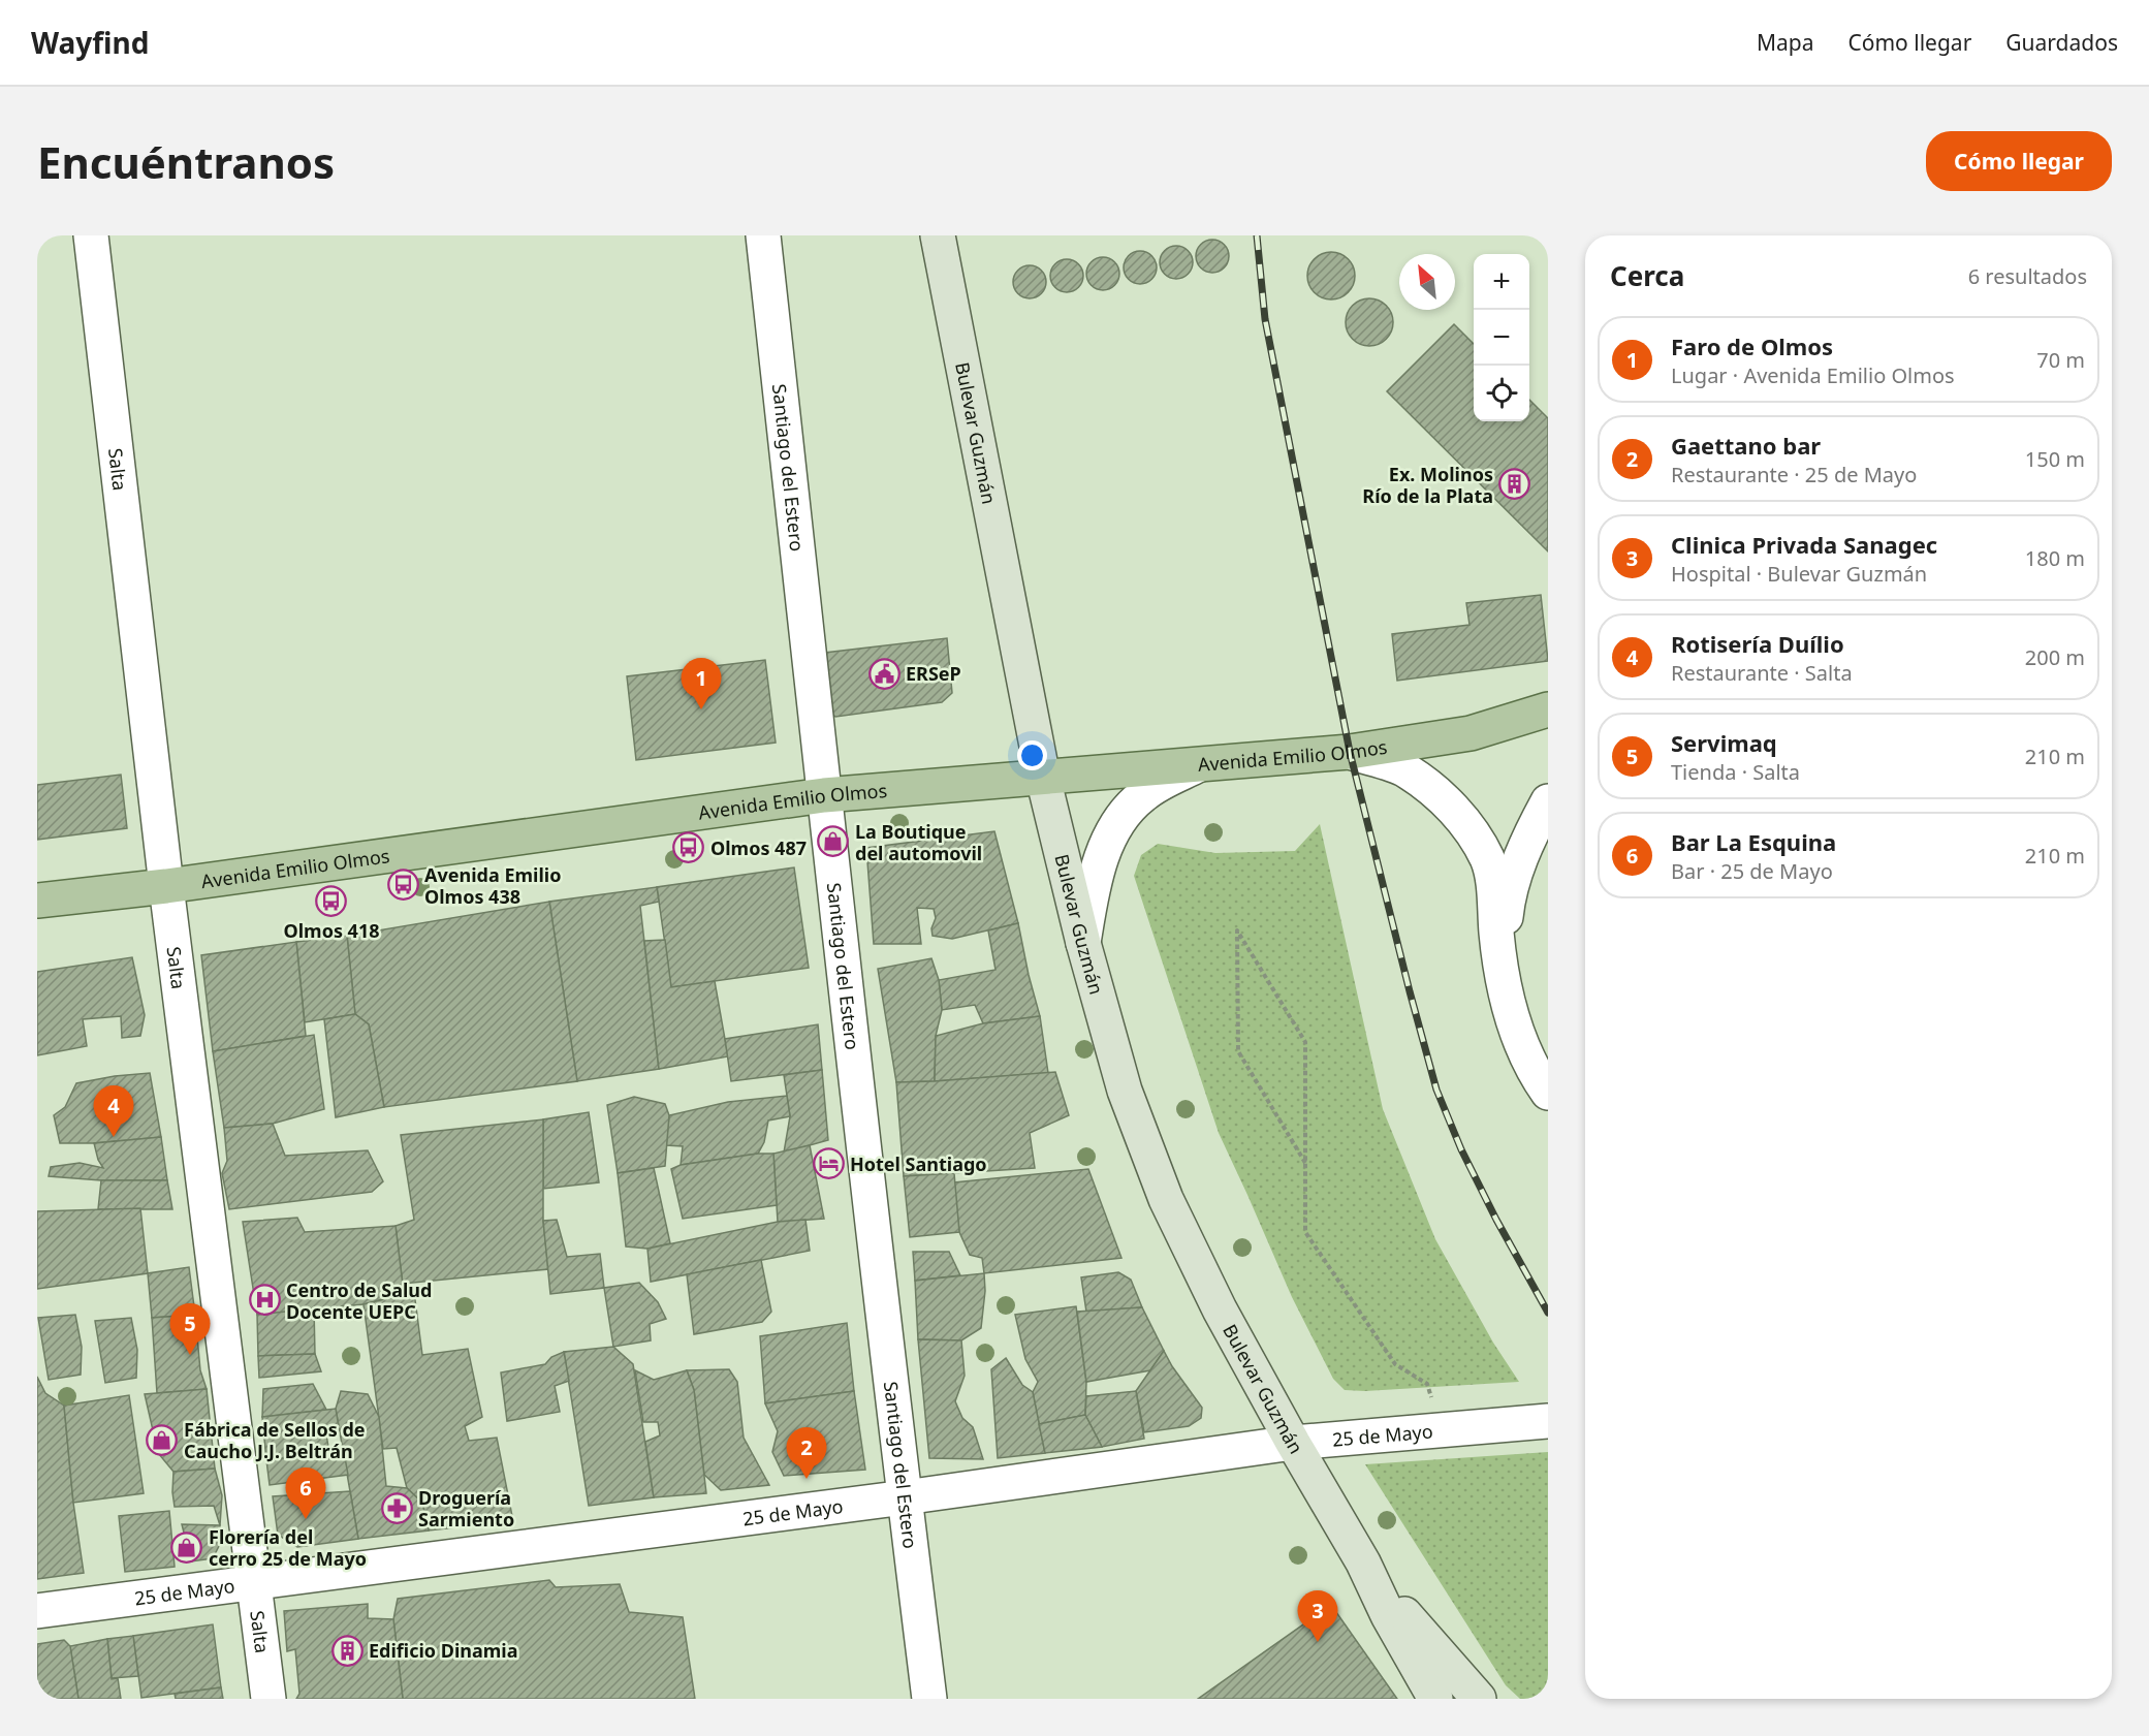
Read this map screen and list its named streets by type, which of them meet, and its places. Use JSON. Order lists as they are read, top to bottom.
{
  "streets": {
    "main road": ["Bulevar Guzmán", "Avenida Emilio Olmos"],
    "street": ["Salta", "Santiago del Estero", "25 de Mayo"]
  },
  "crossings": [
    ["Bulevar Guzmán", "Avenida Emilio Olmos"],
    ["Bulevar Guzmán", "25 de Mayo"],
    ["Salta", "Avenida Emilio Olmos"],
    ["Salta", "25 de Mayo"],
    ["Santiago del Estero", "Avenida Emilio Olmos"],
    ["Santiago del Estero", "25 de Mayo"]
  ],
  "places": {
    "building": ["Ex. Molinos Río de la Plata", "Edificio Dinamia"],
    "public building": ["ERSeP"],
    "shop": ["La Boutique del automovil", "Fábrica de Sellos de Caucho J.J. Beltrán", "Florería del cerro 25 de Mayo"],
    "bus stop": ["Olmos 487", "Avenida Emilio Olmos 438", "Olmos 418"],
    "hotel": ["Hotel Santiago"],
    "hospital": ["Centro de Salud Docente UEPC"],
    "pharmacy": ["Droguería Sarmiento"]
  },
  "north": "top left",
  "page": {
    "header": "Wayfind",
    "nav": ["Mapa", "Cómo llegar", "Guardados"],
    "buttons": "Cómo llegar",
    "title": "Encuéntranos",
    "heading": ["Cerca", "6 resultados"],
    "map_buttons": ["+", "−"],
    "list": [
      {
        "mark": "1",
        "name": "Faro de Olmos",
        "note": "Lugar · Avenida Emilio Olmos",
        "value": "70 m"
      },
      {
        "mark": "2",
        "name": "Gaettano bar",
        "note": "Restaurante · 25 de Mayo",
        "value": "150 m"
      },
      {
        "mark": "3",
        "name": "Clinica Privada Sanagec",
        "note": "Hospital · Bulevar Guzmán",
        "value": "180 m"
      },
      {
        "mark": "4",
        "name": "Rotisería Duílio",
        "note": "Restaurante · Salta",
        "value": "200 m"
      },
      {
        "mark": "5",
        "name": "Servimaq",
        "note": "Tienda · Salta",
        "value": "210 m"
      },
      {
        "mark": "6",
        "name": "Bar La Esquina",
        "note": "Bar · 25 de Mayo",
        "value": "210 m"
      }
    ],
    "pins": [
      "1",
      "4",
      "5",
      "2",
      "6",
      "3"
    ]
  }
}
